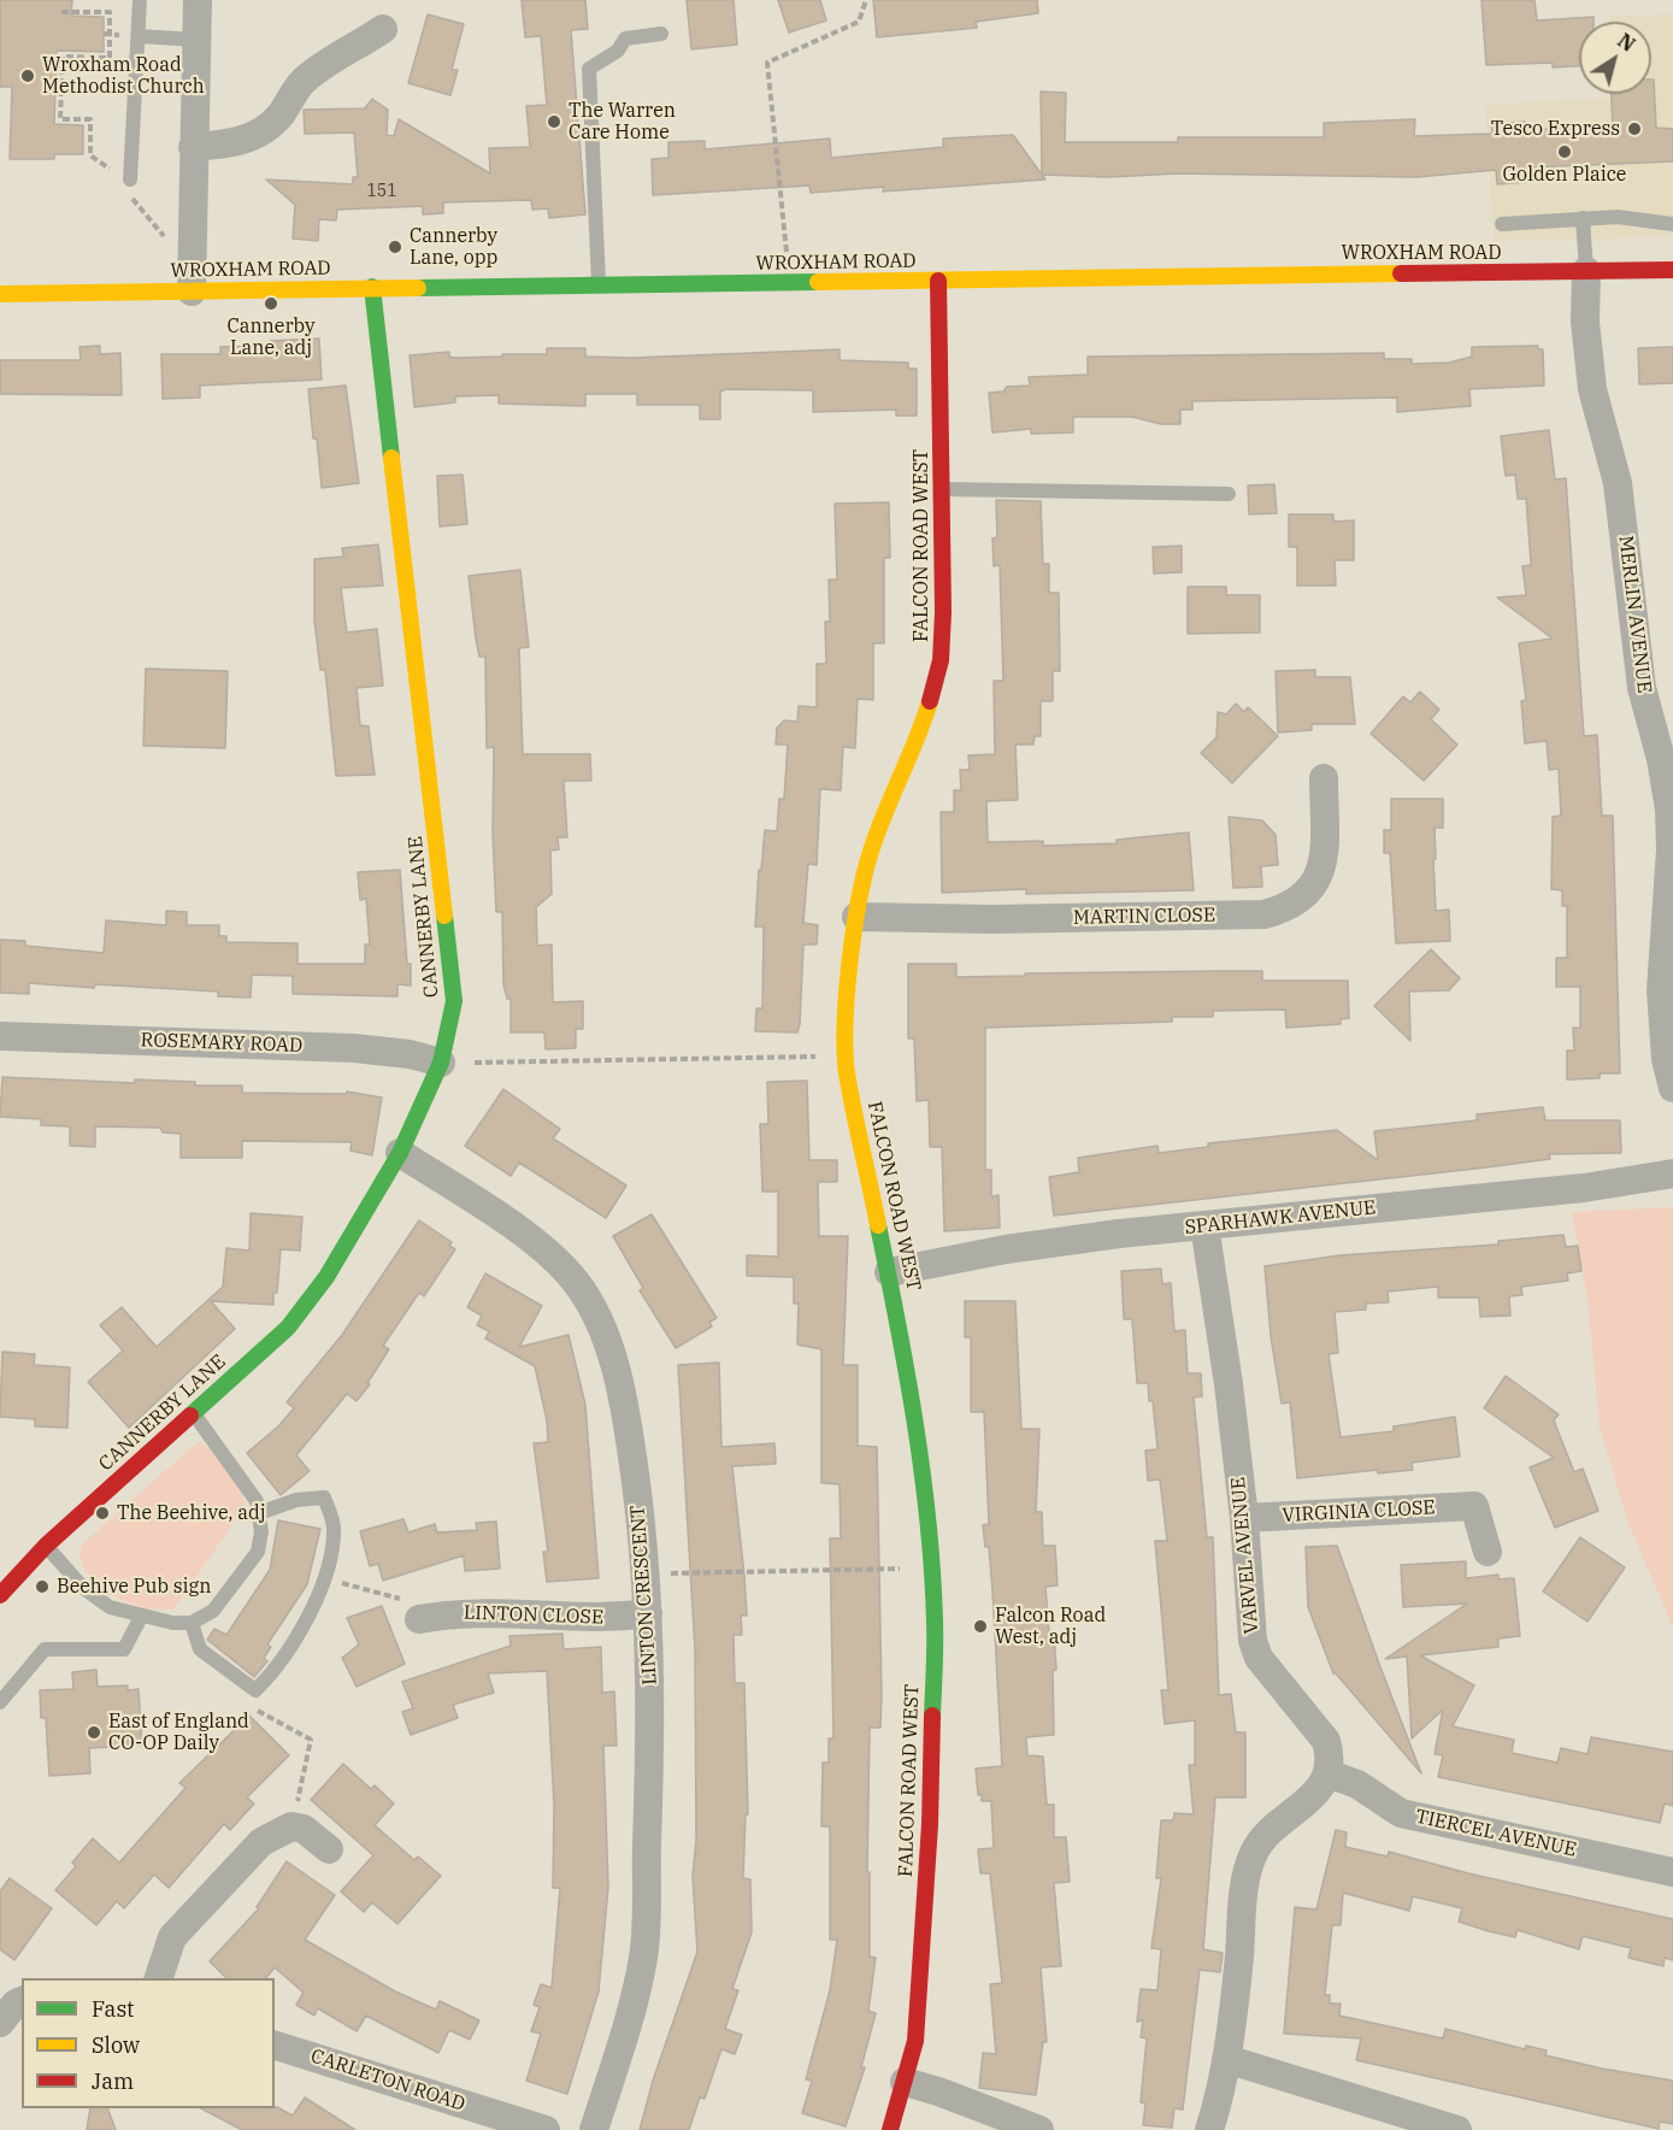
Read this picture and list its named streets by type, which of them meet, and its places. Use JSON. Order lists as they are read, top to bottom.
{
  "streets": {
    "street": [
      "WROXHAM ROAD",
      "FALCON ROAD WEST",
      "MERLIN AVENUE",
      "CANNERBY LANE",
      "MARTIN CLOSE",
      "ROSEMARY ROAD",
      "SPARHAWK AVENUE",
      "VIRGINIA CLOSE",
      "VARVEL AVENUE",
      "LINTON CRESCENT",
      "LINTON CLOSE",
      "TIERCEL AVENUE",
      "CARLETON ROAD"
    ]
  },
  "crossings": [
    ["WROXHAM ROAD", "FALCON ROAD WEST"],
    ["WROXHAM ROAD", "MERLIN AVENUE"],
    ["WROXHAM ROAD", "CANNERBY LANE"],
    ["FALCON ROAD WEST", "MARTIN CLOSE"],
    ["FALCON ROAD WEST", "SPARHAWK AVENUE"],
    ["CANNERBY LANE", "ROSEMARY ROAD"],
    ["CANNERBY LANE", "LINTON CRESCENT"],
    ["SPARHAWK AVENUE", "VARVEL AVENUE"],
    ["VIRGINIA CLOSE", "VARVEL AVENUE"],
    ["VARVEL AVENUE", "TIERCEL AVENUE"],
    ["LINTON CRESCENT", "LINTON CLOSE"]
  ],
  "places": [
    "Wroxham Road Methodist Church",
    "The Warren Care Home",
    "Tesco Express",
    "Golden Plaice",
    "Cannerby Lane, opp",
    "Cannerby Lane, adj",
    "The Beehive, adj",
    "Beehive Pub sign",
    "Falcon Road West, adj",
    "East of England CO-OP Daily"
  ],
  "house_numbers": ["151"],
  "legend": ["Fast", "Slow", "Jam"],
  "north": "top right"
}
